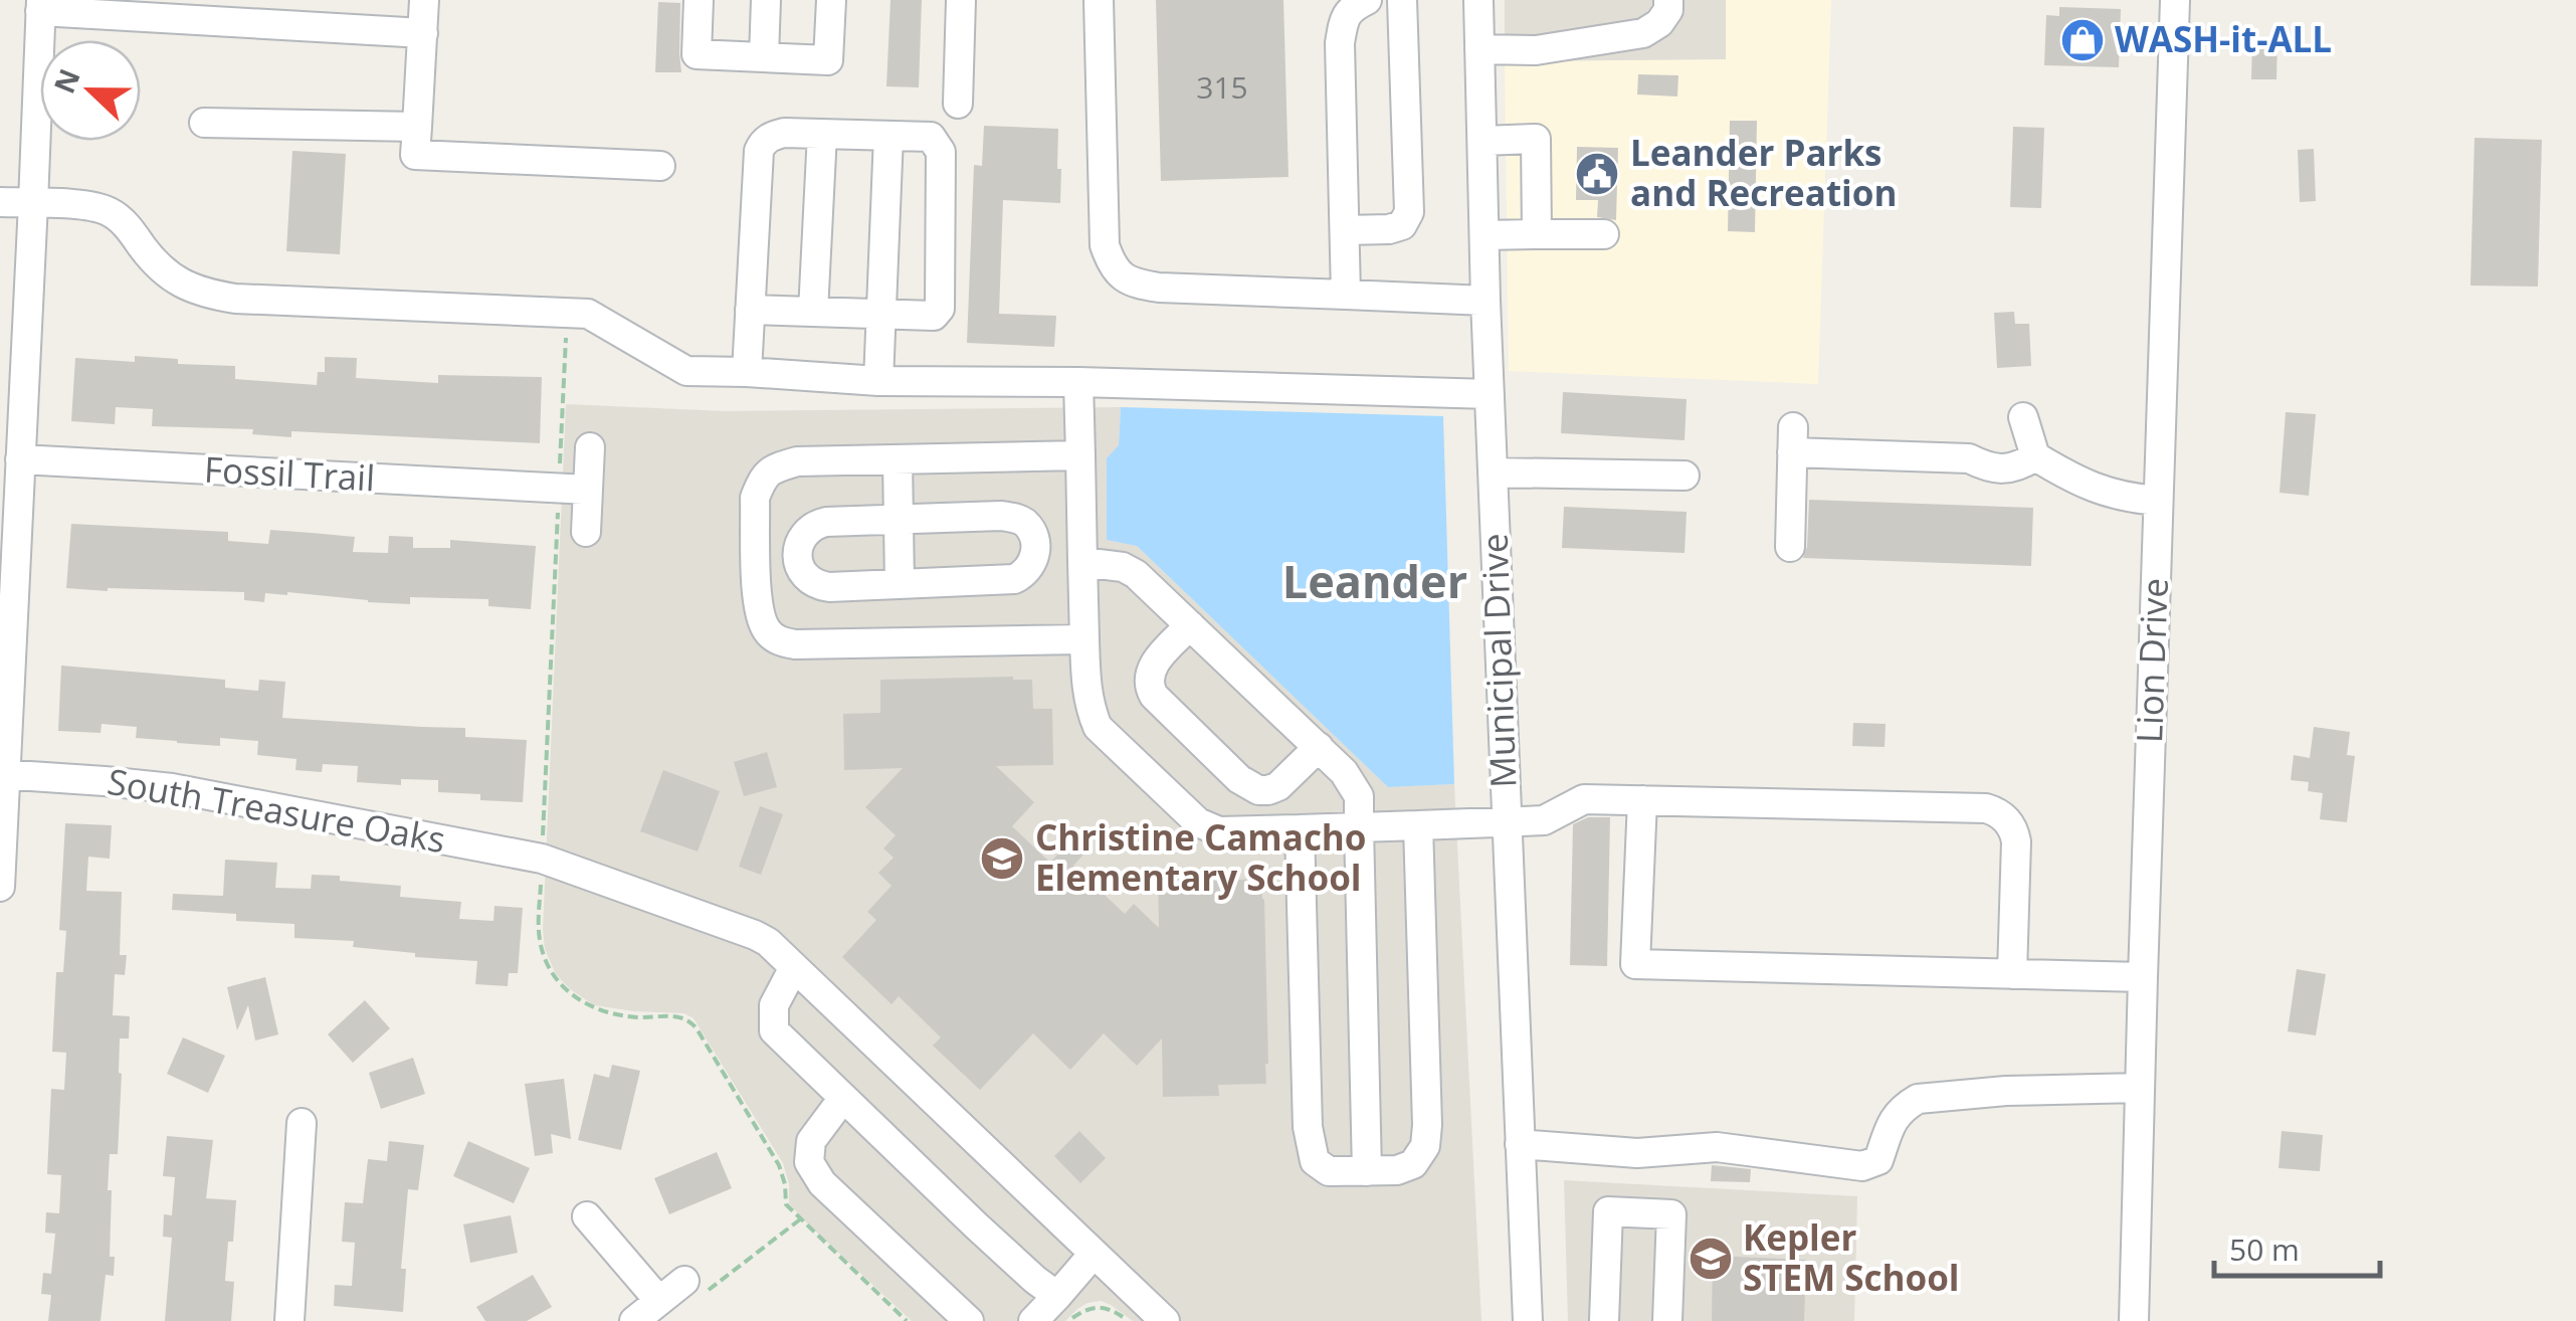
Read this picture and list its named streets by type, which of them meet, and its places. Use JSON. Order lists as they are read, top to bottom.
{
  "streets": {
    "street": [
      "Fossil Trail",
      "Municipal Drive",
      "Lion Drive",
      "South Treasure Oaks"
    ]
  },
  "districts": ["Leander"],
  "places": {
    "shop": ["WASH-it-ALL"],
    "public building": ["Leander Parks and Recreation"],
    "school or university": ["Christine Camacho Elementary School", "Kepler STEM School"]
  },
  "house_numbers": ["315"],
  "scale_bar": "50 m",
  "north": "left"
}
